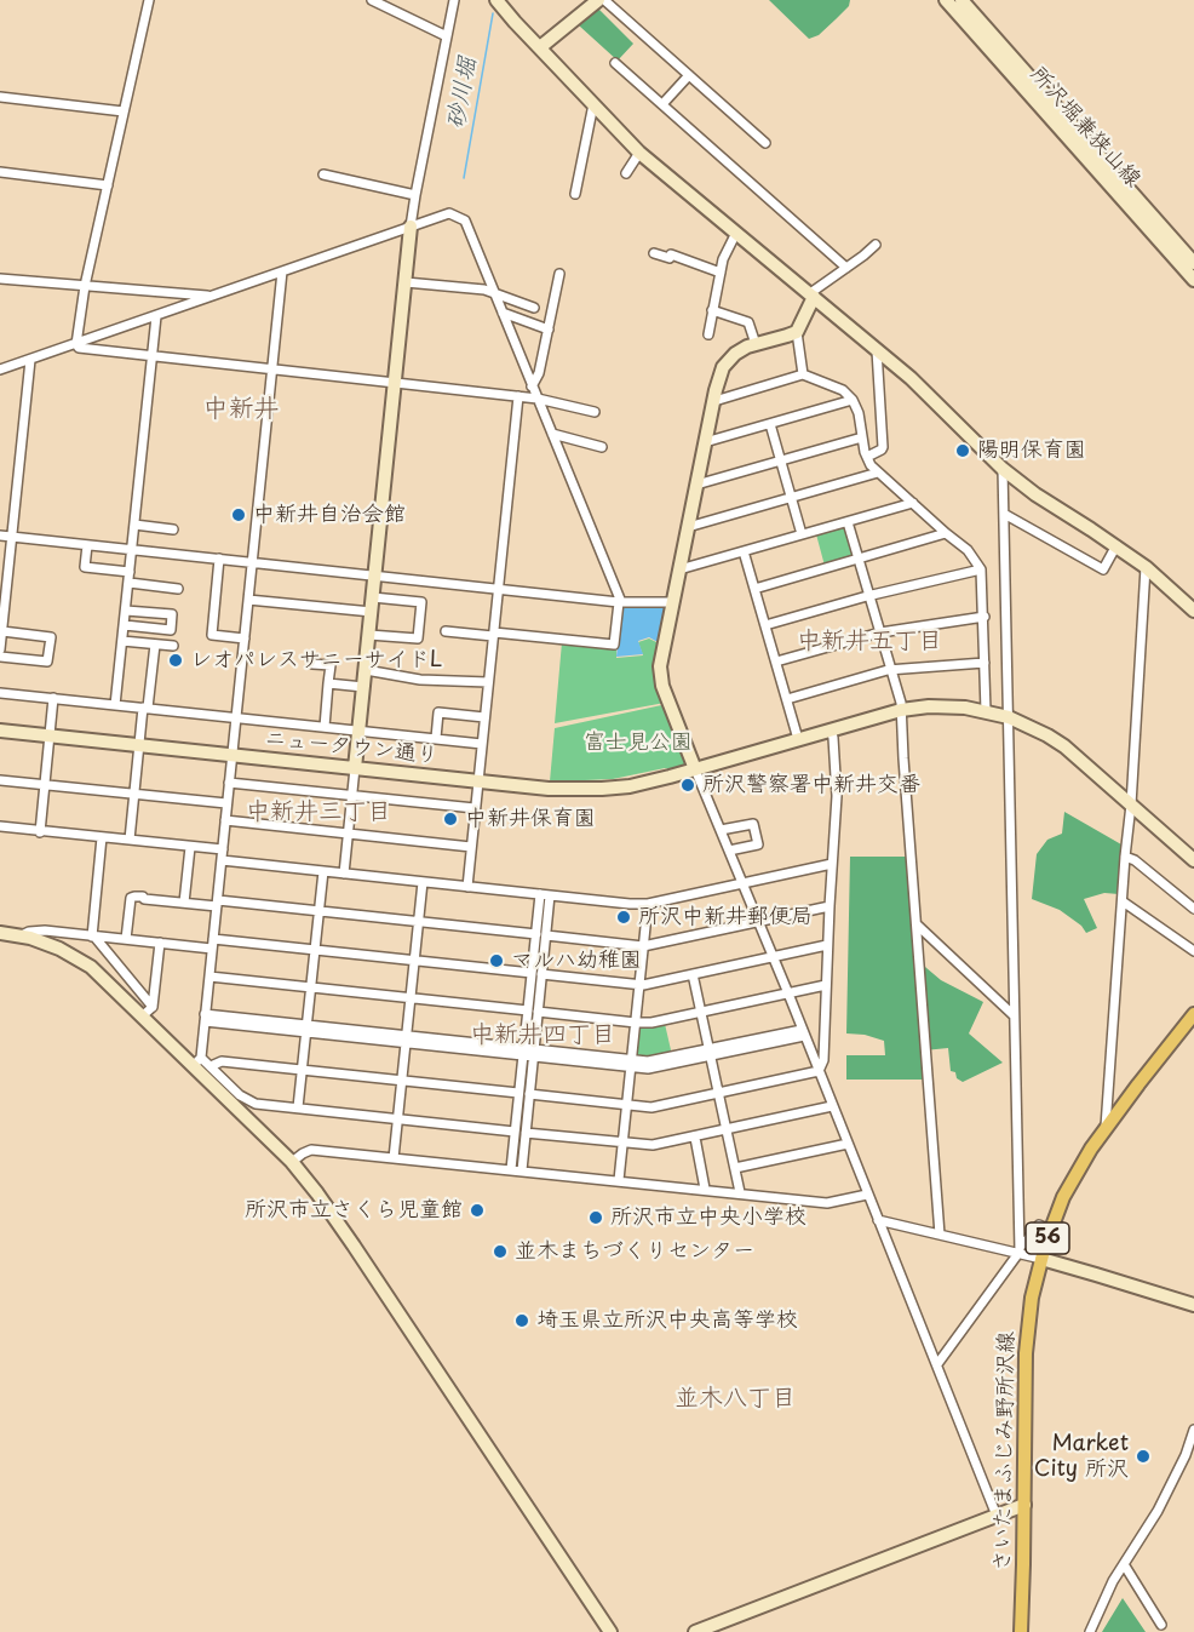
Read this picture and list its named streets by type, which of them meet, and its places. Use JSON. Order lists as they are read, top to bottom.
{
  "streets": {
    "main road": ["56", "さいたまふじみ野所沢線"],
    "street": ["所沢堀兼狭山線", "ニュータウン通り"]
  },
  "districts": [
    "中新井",
    "中新井五丁目",
    "中新井三丁目",
    "中新井四丁目",
    "並木八丁目"
  ],
  "water": ["砂川堀"],
  "parks": ["富士見公園"],
  "places": [
    "陽明保育園",
    "中新井自治会館",
    "レオパレスサニーサイドL",
    "所沢警察署中新井交番",
    "中新井保育園",
    "所沢中新井郵便局",
    "マルハ幼稚園",
    "所沢市立さくら児童館",
    "所沢市立中央小学校",
    "並木まちづくりセンター",
    "埼玉県立所沢中央高等学校",
    "Market City 所沢"
  ]
}
